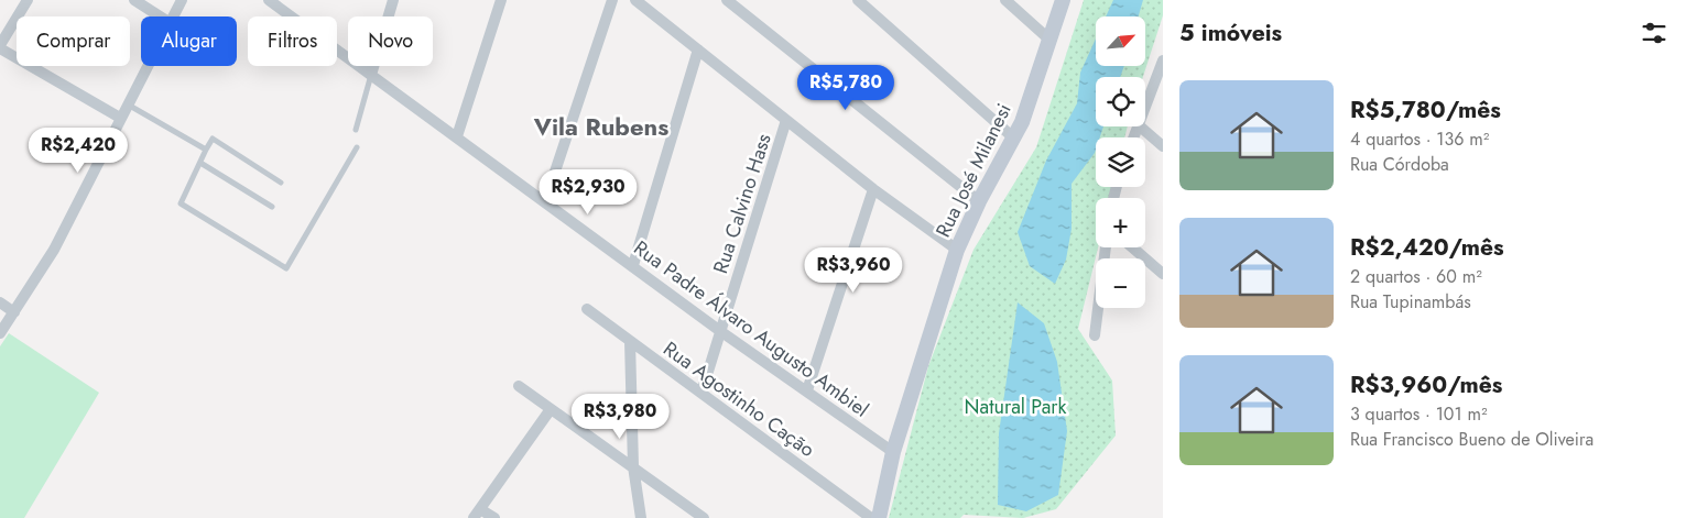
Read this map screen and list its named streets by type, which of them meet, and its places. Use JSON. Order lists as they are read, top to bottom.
{
  "streets": {
    "street": [
      "Rua José Milanesi",
      "Rua Calvino Hass",
      "Rua Padre Álvaro Augusto Ambiel",
      "Rua Agostinho Cação"
    ]
  },
  "crossings": [
    ["Rua José Milanesi", "Rua Padre Álvaro Augusto Ambiel"],
    ["Rua Calvino Hass", "Rua Padre Álvaro Augusto Ambiel"],
    ["Rua Calvino Hass", "Rua Agostinho Cação"]
  ],
  "districts": ["Vila Rubens"],
  "parks": ["Natural Park"],
  "north": "top right",
  "page": {
    "heading": "5 imóveis",
    "map_buttons": ["+", "−"],
    "chip": [
      "Comprar",
      "Alugar",
      "Filtros",
      "Novo"
    ],
    "price": [
      "R$5,780",
      "R$2,420",
      "R$2,930",
      "R$3,960",
      "R$3,980"
    ],
    "list": [
      {
        "name": "R$5,780/mês",
        "note": "4 quartos · 136 m² · Rua Córdoba"
      },
      {
        "name": "R$2,420/mês",
        "note": "2 quartos · 60 m² · Rua Tupinambás"
      },
      {
        "name": "R$3,960/mês",
        "note": "3 quartos · 101 m² · Rua Francisco Bueno de Oliveira"
      }
    ]
  }
}
